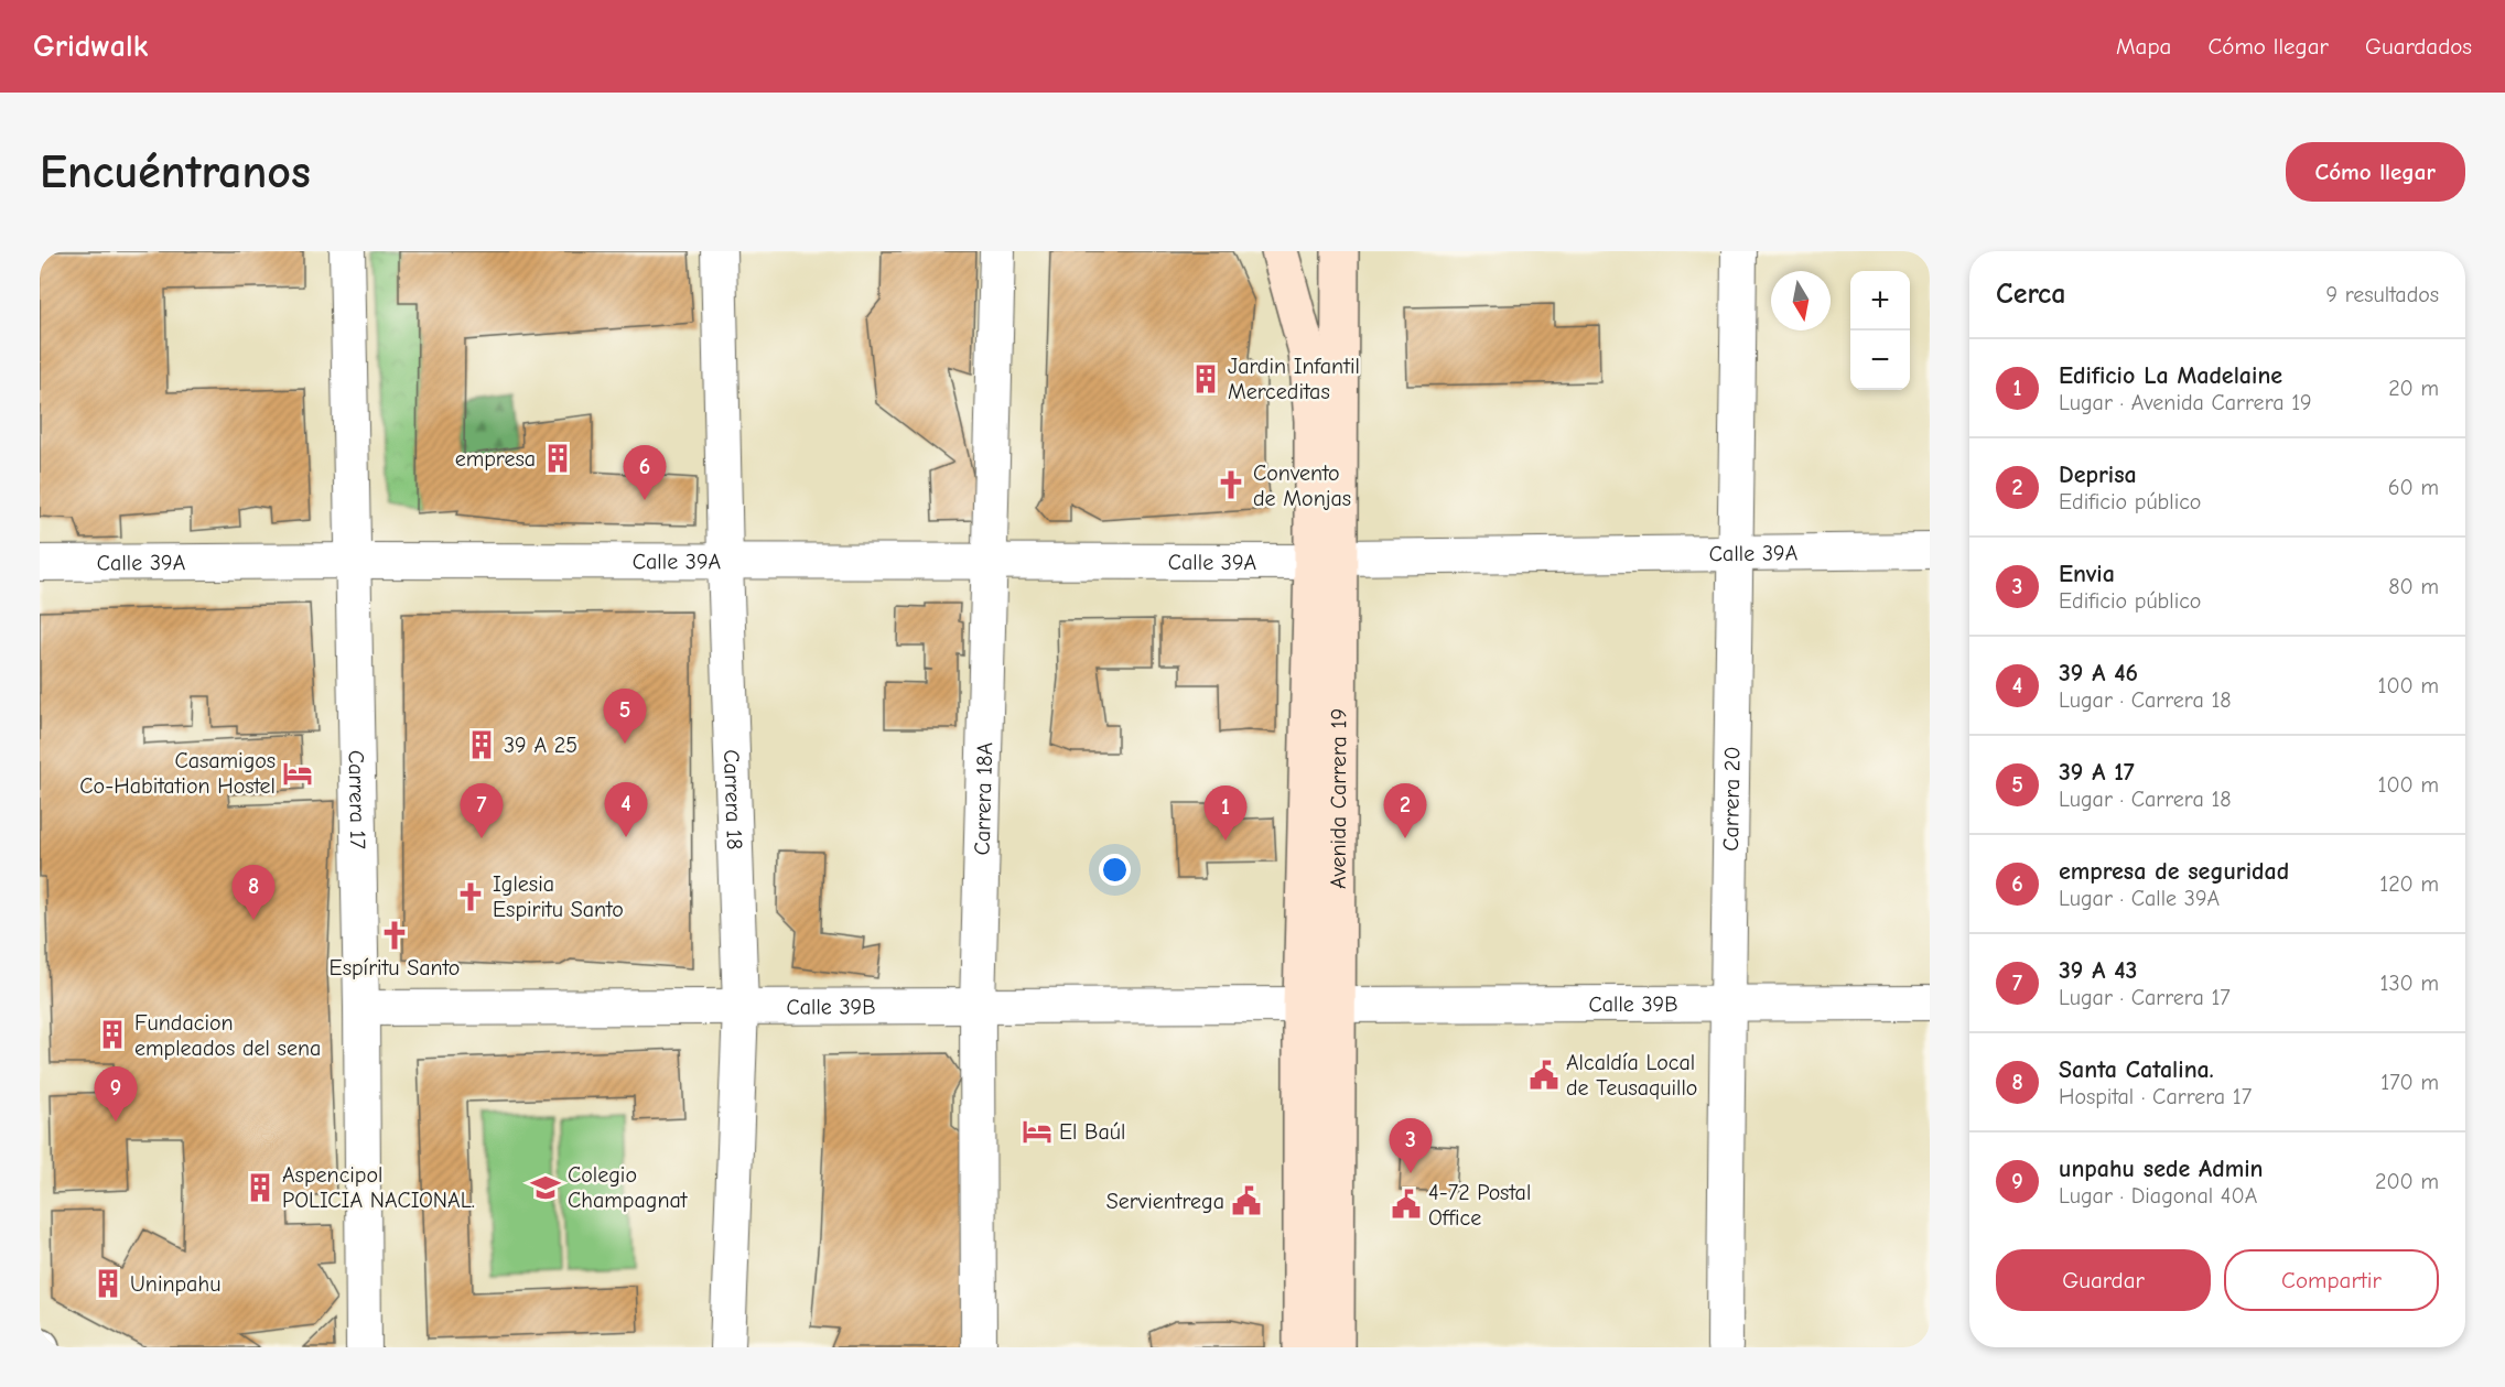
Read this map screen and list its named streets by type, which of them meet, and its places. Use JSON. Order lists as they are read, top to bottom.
{
  "streets": {
    "main road": ["Avenida Carrera 19"],
    "street": [
      "Calle 39A",
      "Carrera 17",
      "Carrera 18A",
      "Carrera 20",
      "Carrera 18",
      "Calle 39B"
    ]
  },
  "crossings": [
    ["Calle 39A", "Carrera 17"],
    ["Calle 39A", "Carrera 18A"],
    ["Calle 39A", "Avenida Carrera 19"],
    ["Calle 39A", "Carrera 20"],
    ["Calle 39A", "Carrera 18"],
    ["Carrera 17", "Calle 39B"],
    ["Carrera 18A", "Calle 39B"],
    ["Avenida Carrera 19", "Calle 39B"],
    ["Carrera 20", "Calle 39B"],
    ["Carrera 18", "Calle 39B"]
  ],
  "places": {
    "building": [
      "Jardin Infantil Merceditas",
      "empresa",
      "39 A 25",
      "Fundacion empleados del sena",
      "Aspencipol POLICIA NACIONAL.",
      "Uninpahu"
    ],
    "church": ["Convento de Monjas", "Iglesia Espiritu Santo", "Espíritu Santo"],
    "hotel": ["Casamigos Co-Habitation Hostel", "El Baúl"],
    "public building": ["Alcaldía Local de Teusaquillo", "Servientrega", "4-72 Postal Office"],
    "school or university": ["Colegio Champagnat"]
  },
  "north": "bottom",
  "page": {
    "header": "Gridwalk",
    "nav": ["Mapa", "Cómo llegar", "Guardados"],
    "buttons": [
      "Cómo llegar",
      ["Guardar", "Compartir"]
    ],
    "title": "Encuéntranos",
    "heading": ["Cerca", "9 resultados"],
    "map_buttons": ["+", "−"],
    "list": [
      {
        "mark": "1",
        "name": "Edificio La Madelaine",
        "note": "Lugar · Avenida Carrera 19",
        "value": "20 m"
      },
      {
        "mark": "2",
        "name": "Deprisa",
        "note": "Edificio público",
        "value": "60 m"
      },
      {
        "mark": "3",
        "name": "Envia",
        "note": "Edificio público",
        "value": "80 m"
      },
      {
        "mark": "4",
        "name": "39 A 46",
        "note": "Lugar · Carrera 18",
        "value": "100 m"
      },
      {
        "mark": "5",
        "name": "39 A 17",
        "note": "Lugar · Carrera 18",
        "value": "100 m"
      },
      {
        "mark": "6",
        "name": "empresa de seguridad",
        "note": "Lugar · Calle 39A",
        "value": "120 m"
      },
      {
        "mark": "7",
        "name": "39 A 43",
        "note": "Lugar · Carrera 17",
        "value": "130 m"
      },
      {
        "mark": "8",
        "name": "Santa Catalina.",
        "note": "Hospital · Carrera 17",
        "value": "170 m"
      },
      {
        "mark": "9",
        "name": "unpahu sede Admin",
        "note": "Lugar · Diagonal 40A",
        "value": "200 m"
      }
    ],
    "pins": [
      "6",
      "5",
      "4",
      "2",
      "7",
      "1",
      "8",
      "9",
      "3"
    ]
  }
}
